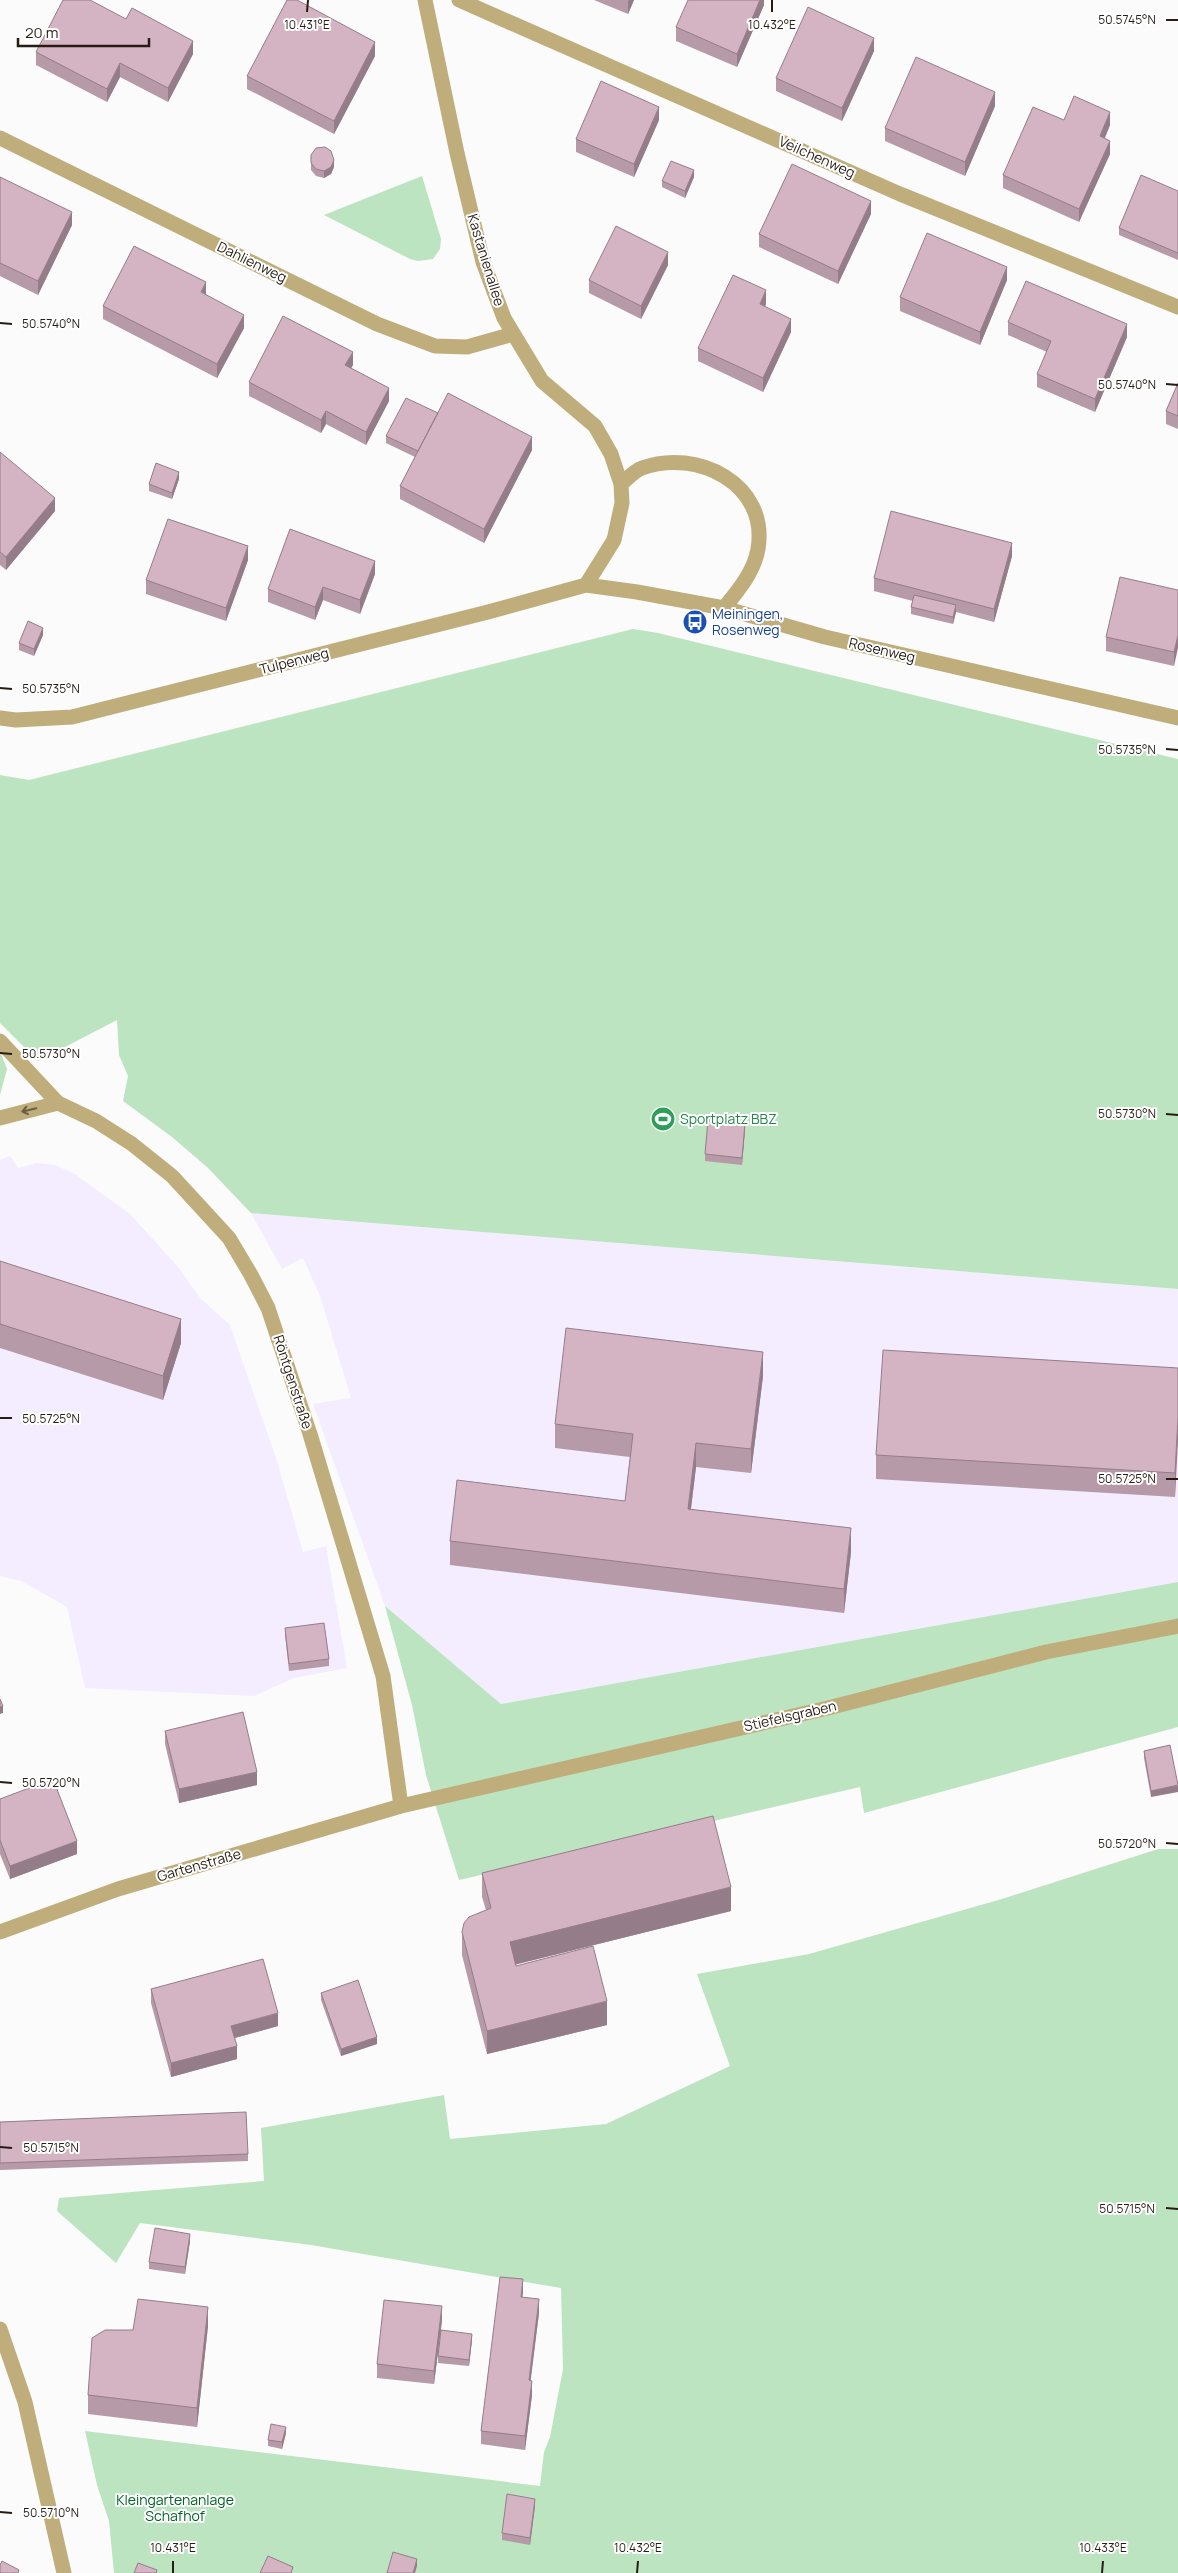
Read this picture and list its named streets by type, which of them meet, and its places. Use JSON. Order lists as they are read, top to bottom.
{
  "streets": {
    "street": [
      "Veilchenweg",
      "Kastanienallee",
      "Dahlienweg",
      "Rosenweg",
      "Tulpenweg",
      "Röntgenstraße",
      "Stiefelsgraben",
      "Gartenstraße"
    ]
  },
  "crossings": [
    ["Kastanienallee", "Dahlienweg"],
    ["Kastanienallee", "Rosenweg"],
    ["Kastanienallee", "Tulpenweg"],
    ["Rosenweg", "Tulpenweg"],
    ["Röntgenstraße", "Stiefelsgraben"],
    ["Röntgenstraße", "Gartenstraße"],
    ["Stiefelsgraben", "Gartenstraße"]
  ],
  "parks": ["Kleingartenanlage Schafhof"],
  "places": {
    "bus stop": ["Meiningen, Rosenweg"],
    "sports": ["Sportplatz BBZ"]
  },
  "scale_bar": "20 m",
  "coordinates": [
    "50.5745°N",
    "10.431°E",
    "10.432°E",
    "50.5740°N",
    "50.5735°N",
    "50.5730°N",
    "50.5725°N",
    "50.5720°N",
    "50.5715°N",
    "50.5710°N",
    "10.433°E"
  ]
}
